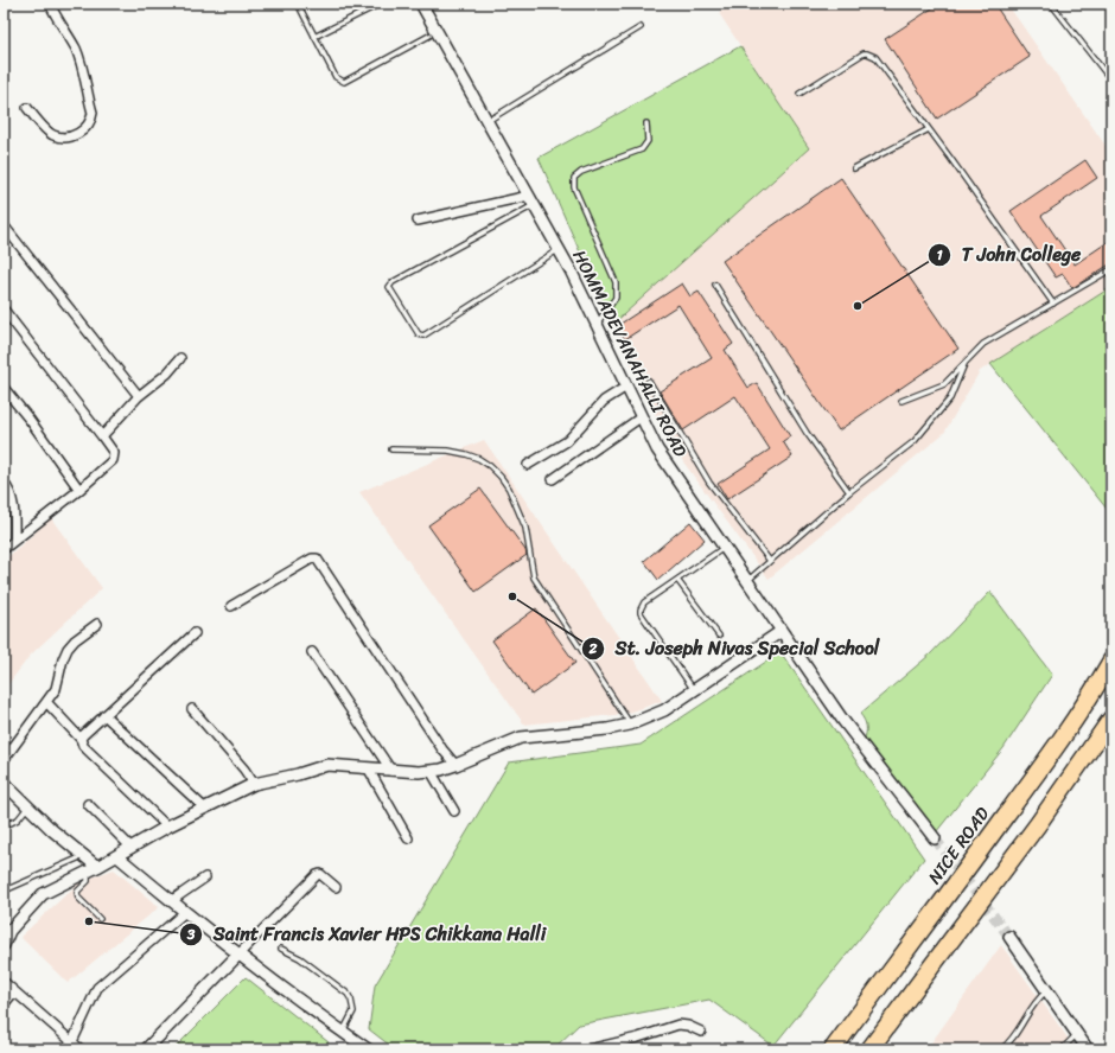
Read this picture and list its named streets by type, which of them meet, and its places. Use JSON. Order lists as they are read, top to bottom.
{
  "streets": {
    "highway": ["NICE ROAD"],
    "street": ["HOMMADEVANAHALLI ROAD"]
  },
  "places": ["T John College", "St. Joseph Nivas Special School", "Saint Francis Xavier HPS Chikkana Halli"]
}
